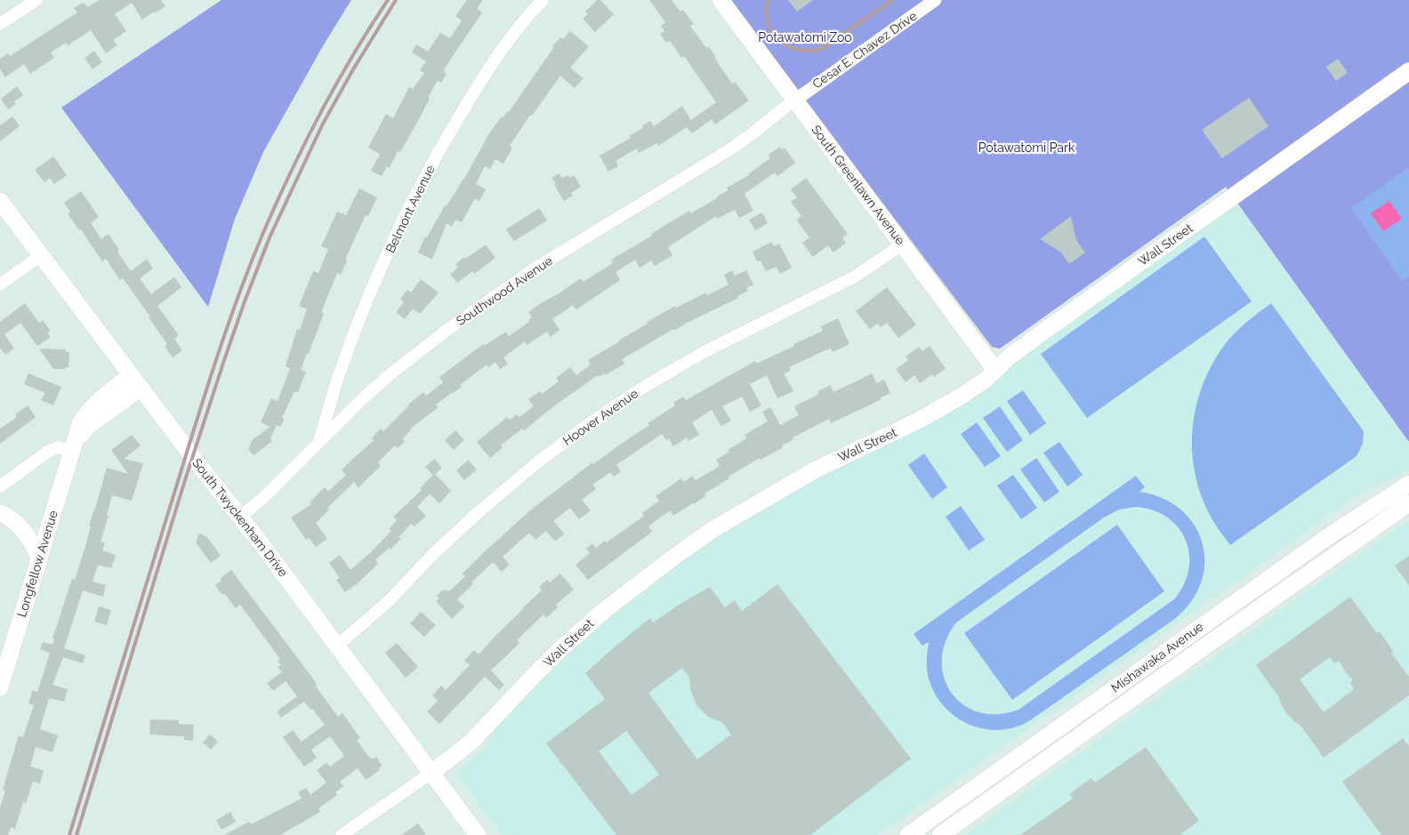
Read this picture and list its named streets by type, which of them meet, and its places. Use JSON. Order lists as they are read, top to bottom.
{
  "streets": {
    "street": [
      "Cesar E. Chavez Drive",
      "South Greenlawn Avenue",
      "Belmont Avenue",
      "Wall Street",
      "Southwood Avenue",
      "Hoover Avenue",
      "South Twyckenham Drive",
      "Longfellow Avenue",
      "Mishawaka Avenue"
    ]
  },
  "crossings": [
    ["Cesar E. Chavez Drive", "South Greenlawn Avenue"],
    ["Cesar E. Chavez Drive", "Southwood Avenue"],
    ["South Greenlawn Avenue", "Wall Street"],
    ["South Greenlawn Avenue", "Southwood Avenue"],
    ["South Greenlawn Avenue", "Hoover Avenue"],
    ["Belmont Avenue", "Southwood Avenue"],
    ["Wall Street", "South Twyckenham Drive"],
    ["Southwood Avenue", "South Twyckenham Drive"],
    ["Hoover Avenue", "South Twyckenham Drive"],
    ["South Twyckenham Drive", "Longfellow Avenue"]
  ],
  "parks": ["Potawatomi Zoo", "Potawatomi Park"]
}
